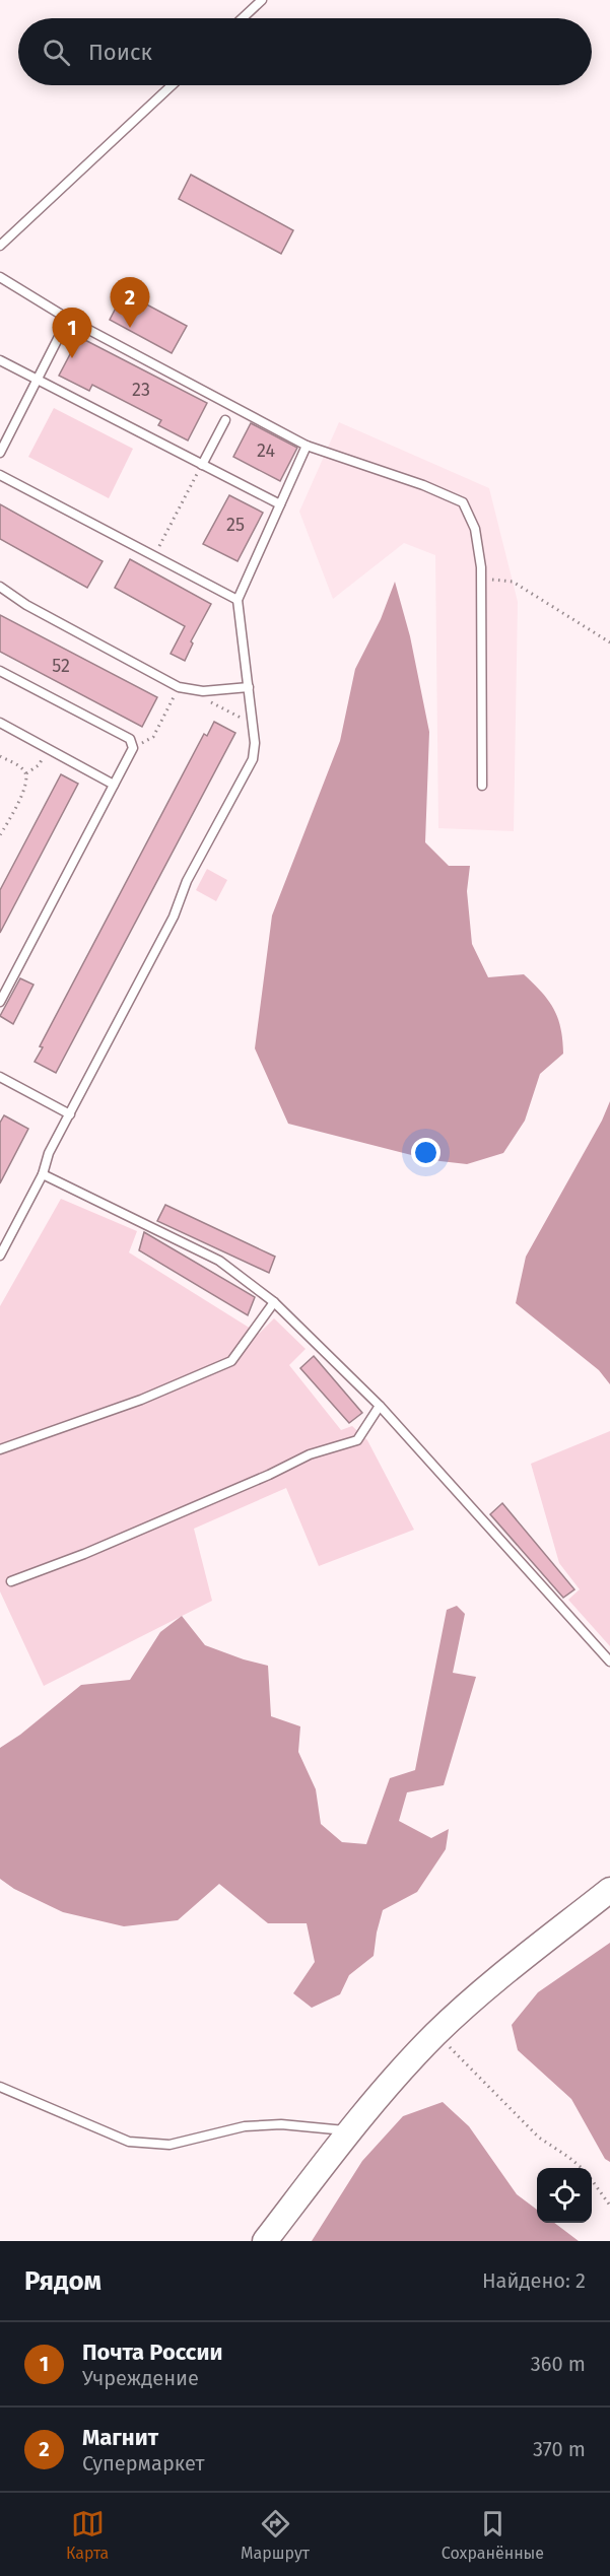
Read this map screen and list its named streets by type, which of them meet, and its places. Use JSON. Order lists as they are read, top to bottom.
{
  "house_numbers": [
    "23",
    "24",
    "25",
    "52"
  ],
  "page": {
    "search": "Поиск",
    "pins": ["2", "1"],
    "heading": ["Рядом", "Найдено: 2"],
    "list": [
      {
        "mark": "1",
        "name": "Почта России",
        "note": "Учреждение",
        "value": "360 m"
      },
      {
        "mark": "2",
        "name": "Магнит",
        "note": "Супермаркет",
        "value": "370 m"
      }
    ],
    "nav": ["Карта", "Маршрут", "Сохранённые"]
  }
}
